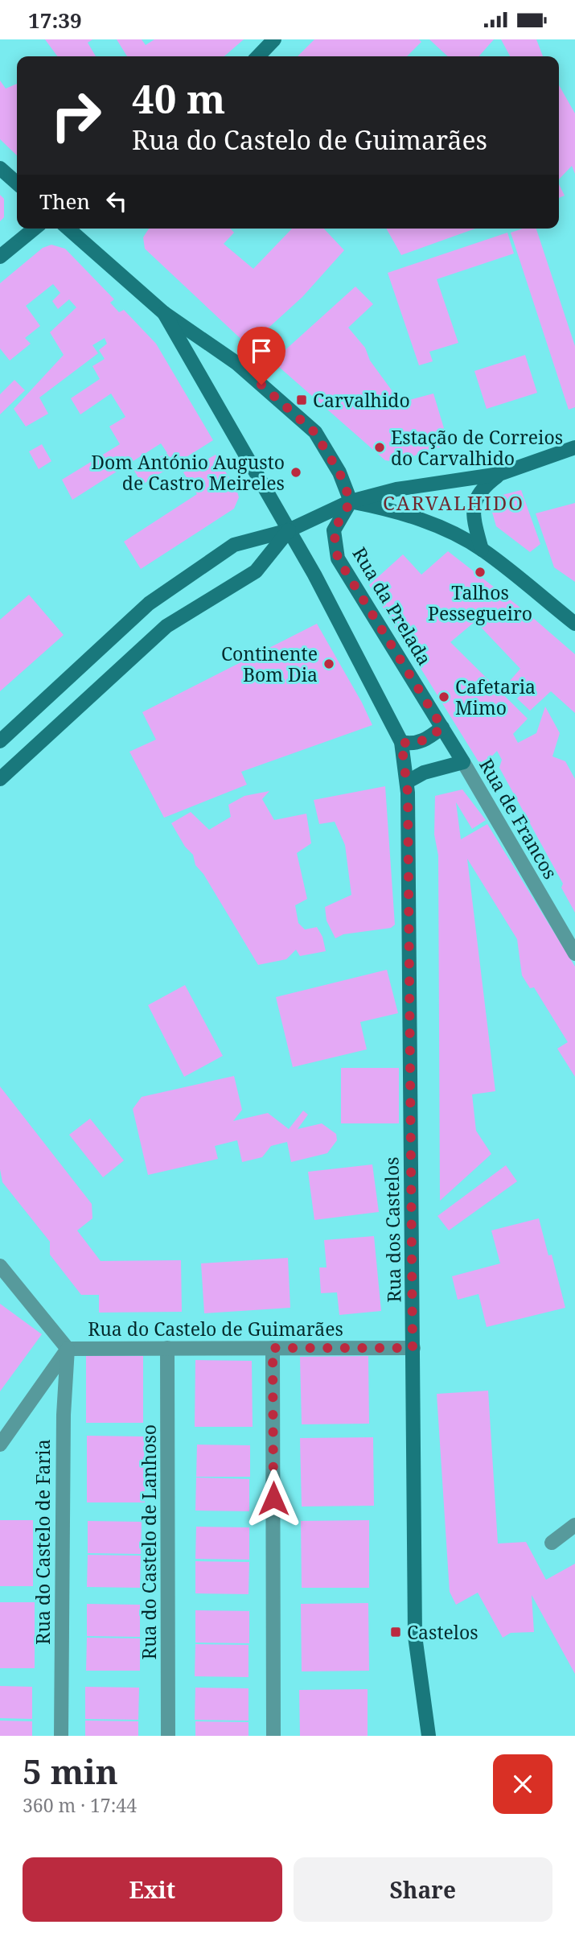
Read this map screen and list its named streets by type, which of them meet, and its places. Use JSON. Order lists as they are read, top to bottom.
{
  "streets": {
    "main road": ["Rua da Prelada", "Rua dos Castelos"],
    "street": [
      "Rua de Francos",
      "Rua do Castelo de Guimarães",
      "Rua do Castelo de Faria",
      "Rua do Castelo de Lanhoso"
    ]
  },
  "crossings": [
    ["Rua da Prelada", "Rua de Francos"],
    ["Rua dos Castelos", "Rua do Castelo de Guimarães"],
    ["Rua do Castelo de Guimarães", "Rua do Castelo de Faria"],
    ["Rua do Castelo de Guimarães", "Rua do Castelo de Lanhoso"]
  ],
  "districts": ["CARVALHIDO"],
  "places": {
    "transit": ["Carvalhido", "Castelos"],
    "other": [
      "Estação de Correios do Carvalhido",
      "Dom António Augusto de Castro Meireles",
      "Talhos Pessegueiro",
      "Continente Bom Dia",
      "Cafetaria Mimo"
    ]
  },
  "page": {
    "status": "17:39",
    "turn": ["40 m", "Rua do Castelo de Guimarães"],
    "then": "Then",
    "heading": ["5 min", "360 m · 17:44"],
    "buttons": ["Exit", "Share"]
  }
}
